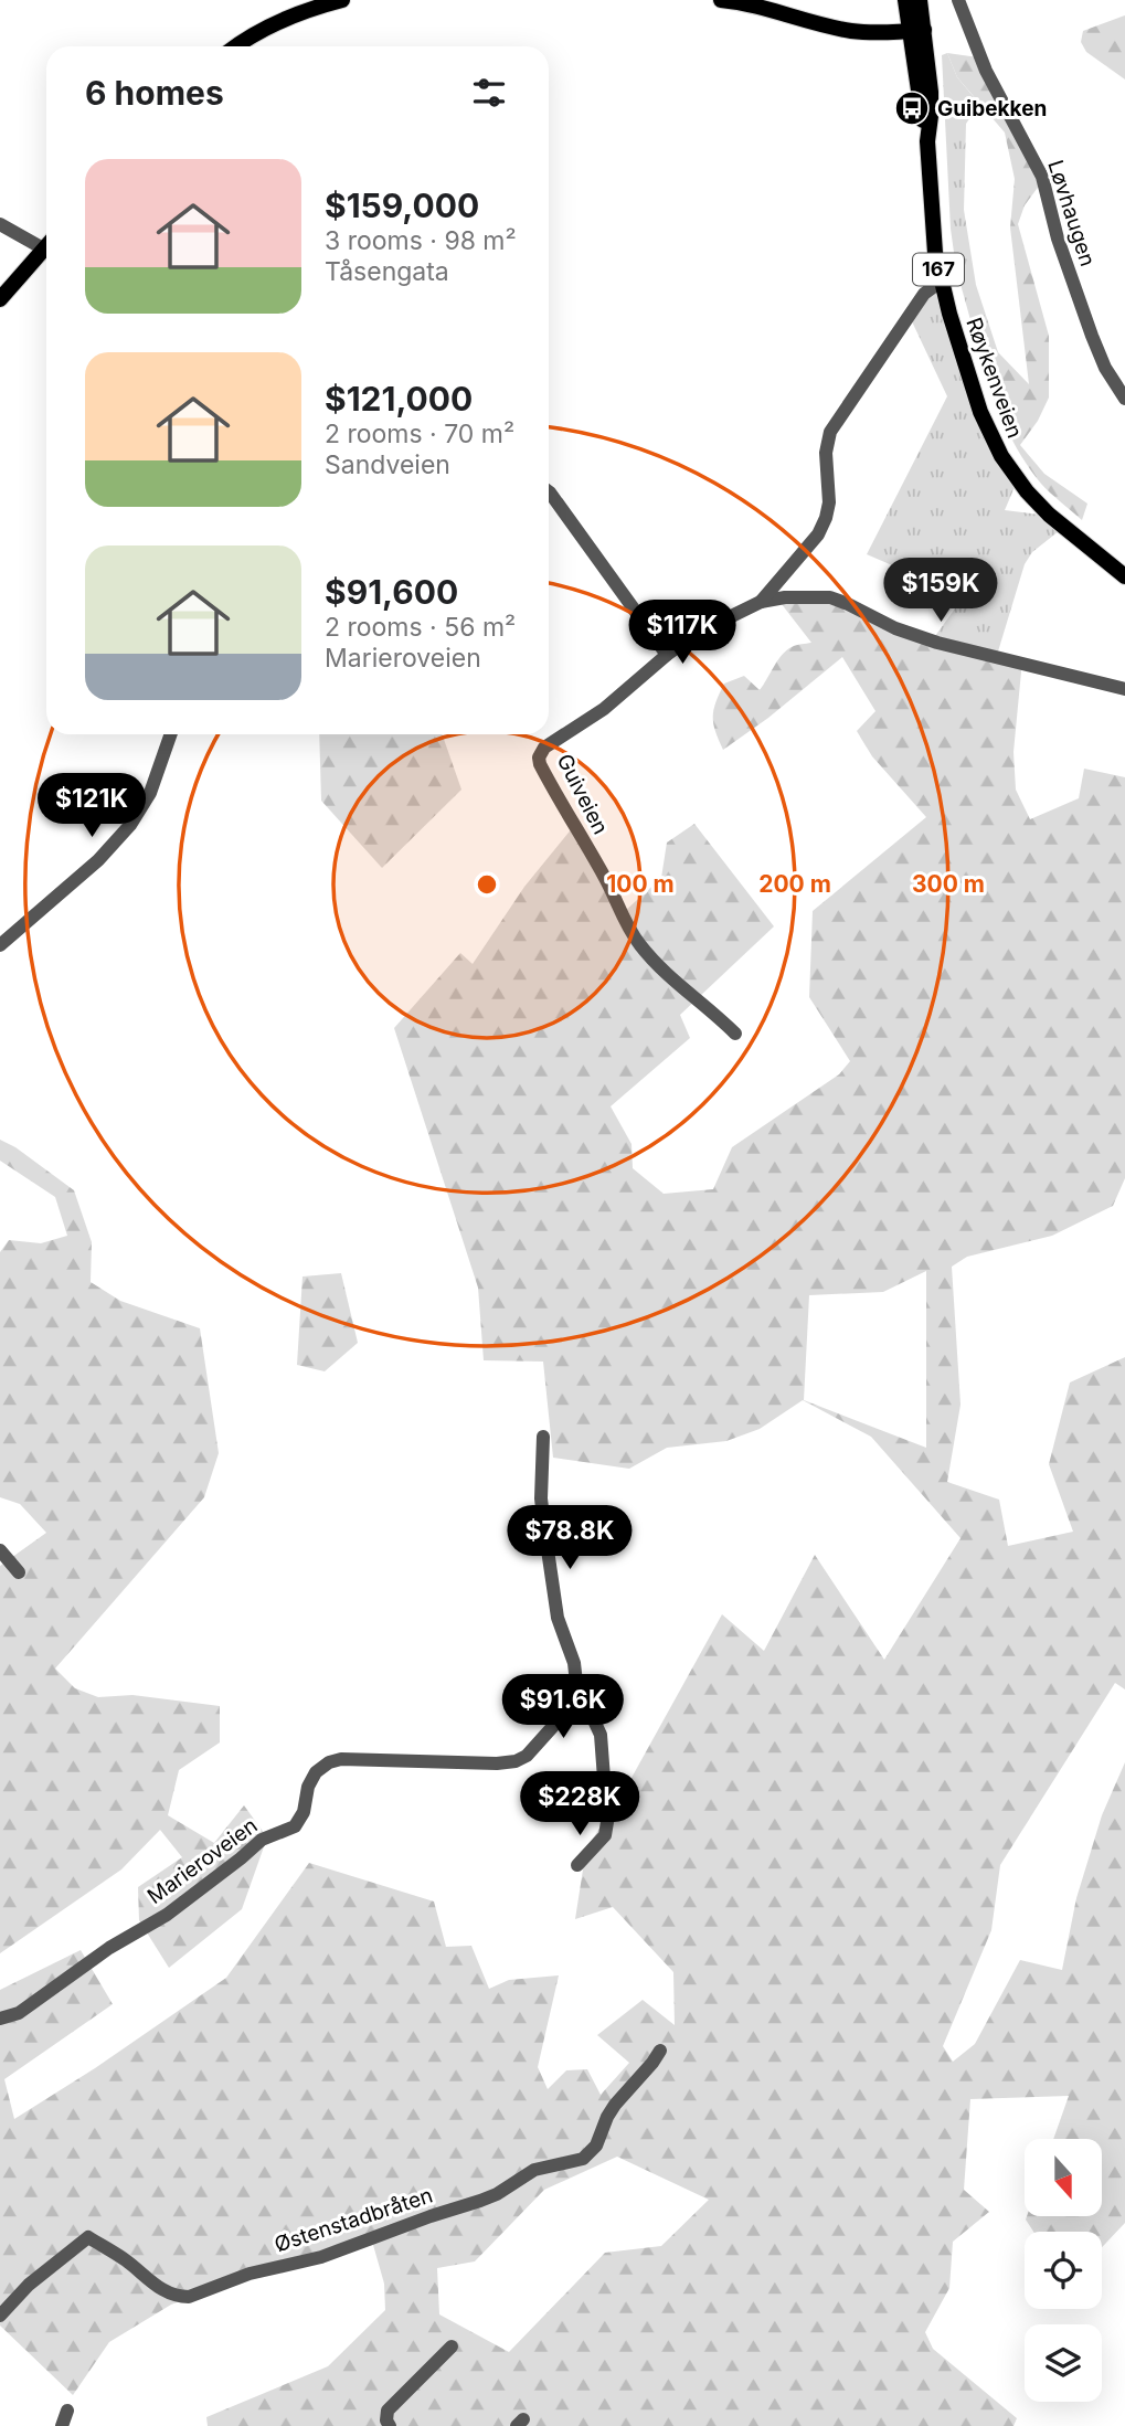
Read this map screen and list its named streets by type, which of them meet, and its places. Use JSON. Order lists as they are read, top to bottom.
{
  "streets": {
    "main road": ["167", "Røykenveien"],
    "street": [
      "Løvhaugen",
      "Guiveien",
      "Marieroveien",
      "Østenstadbråten"
    ]
  },
  "crossings": [
    ["Røykenveien", "Guiveien"]
  ],
  "places": {
    "bus stop": ["Guibekken"]
  },
  "north": "bottom",
  "page": {
    "heading": "6 homes",
    "list": [
      {
        "name": "$159,000",
        "note": "3 rooms · 98 m² · Tåsengata"
      },
      {
        "name": "$121,000",
        "note": "2 rooms · 70 m² · Sandveien"
      },
      {
        "name": "$91,600",
        "note": "2 rooms · 56 m² · Marieroveien"
      }
    ],
    "price": [
      "$159K",
      "$117K",
      "$121K",
      "$78.8K",
      "$91.6K",
      "$228K"
    ]
  },
  "rings": ["100 m", "200 m", "300 m"]
}
